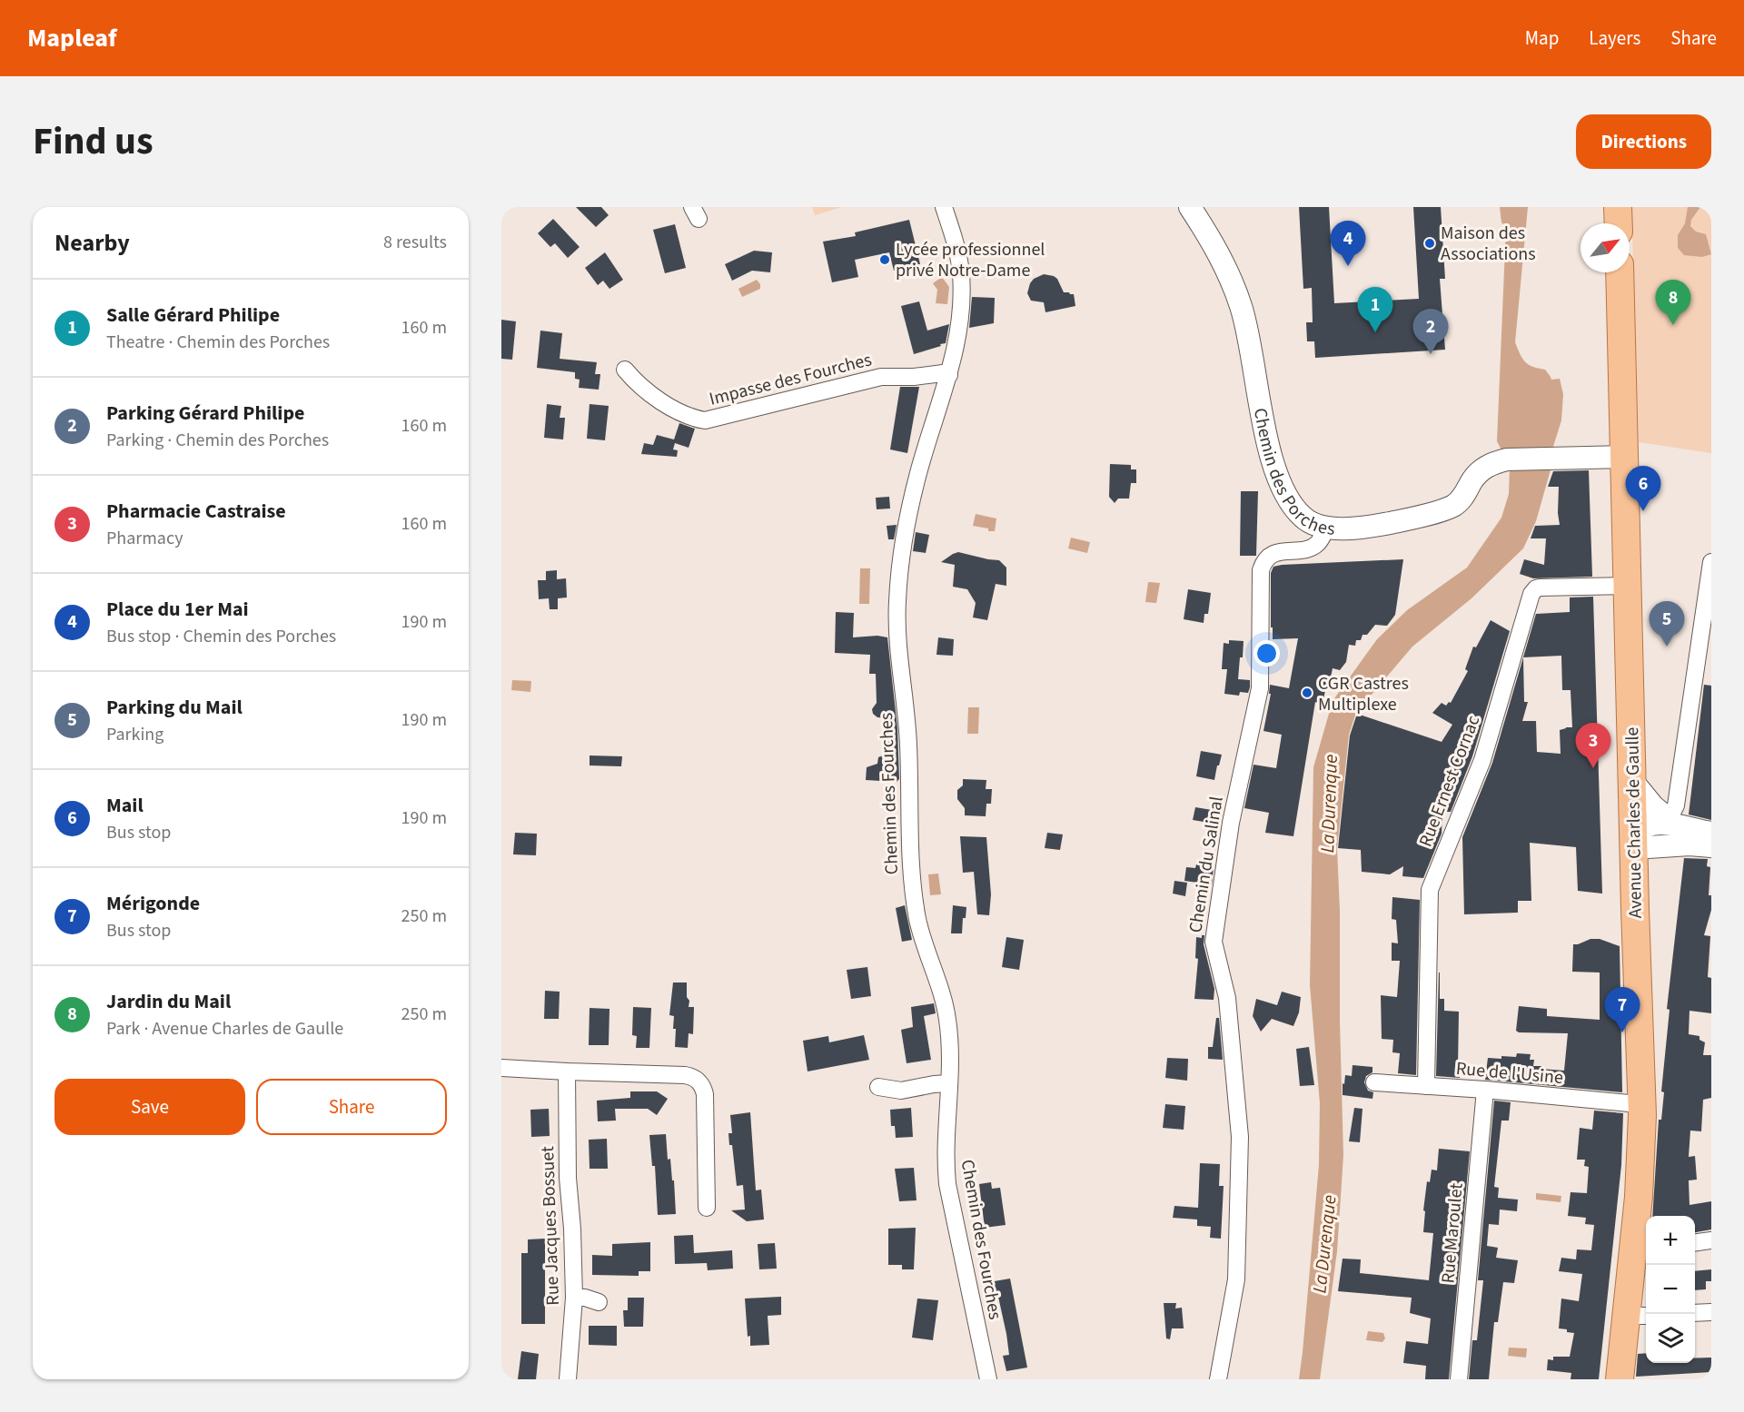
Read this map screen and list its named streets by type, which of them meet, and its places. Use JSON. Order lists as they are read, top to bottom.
{
  "streets": {
    "main road": ["Avenue Charles de Gaulle"],
    "street": [
      "Impasse des Fourches",
      "Chemin des Porches",
      "Rue Ernest Cornac",
      "Chemin des Fourches",
      "Chemin du Salinal",
      "Rue de l'Usine",
      "Rue Jacques Bossuet",
      "Rue Maroulet"
    ]
  },
  "crossings": [
    ["Impasse des Fourches", "Chemin des Fourches"],
    ["Chemin des Porches", "Avenue Charles de Gaulle"],
    ["Chemin des Porches", "Chemin du Salinal"],
    ["Rue Ernest Cornac", "Avenue Charles de Gaulle"],
    ["Rue Ernest Cornac", "Rue de l'Usine"],
    ["Avenue Charles de Gaulle", "Rue de l'Usine"],
    ["Rue de l'Usine", "Rue Maroulet"]
  ],
  "water": ["La Durenque"],
  "places": ["Maison des Associations", "Lycée professionnel privé Notre-Dame", "CGR Castres Multiplexe"],
  "north": "top right",
  "page": {
    "header": "Mapleaf",
    "nav": ["Map", "Layers", "Share"],
    "title": "Find us",
    "buttons": [
      "Directions",
      ["Save", "Share"]
    ],
    "heading": ["Nearby", "8 results"],
    "pins": [
      "4",
      "8",
      "1",
      "2",
      "6",
      "5",
      "3",
      "7"
    ],
    "list": [
      {
        "mark": "1",
        "name": "Salle Gérard Philipe",
        "note": "Theatre · Chemin des Porches",
        "value": "160 m"
      },
      {
        "mark": "2",
        "name": "Parking Gérard Philipe",
        "note": "Parking · Chemin des Porches",
        "value": "160 m"
      },
      {
        "mark": "3",
        "name": "Pharmacie Castraise",
        "note": "Pharmacy",
        "value": "160 m"
      },
      {
        "mark": "4",
        "name": "Place du 1er Mai",
        "note": "Bus stop · Chemin des Porches",
        "value": "190 m"
      },
      {
        "mark": "5",
        "name": "Parking du Mail",
        "note": "Parking",
        "value": "190 m"
      },
      {
        "mark": "6",
        "name": "Mail",
        "note": "Bus stop",
        "value": "190 m"
      },
      {
        "mark": "7",
        "name": "Mérigonde",
        "note": "Bus stop",
        "value": "250 m"
      },
      {
        "mark": "8",
        "name": "Jardin du Mail",
        "note": "Park · Avenue Charles de Gaulle",
        "value": "250 m"
      }
    ],
    "map_buttons": ["+", "−"]
  }
}
